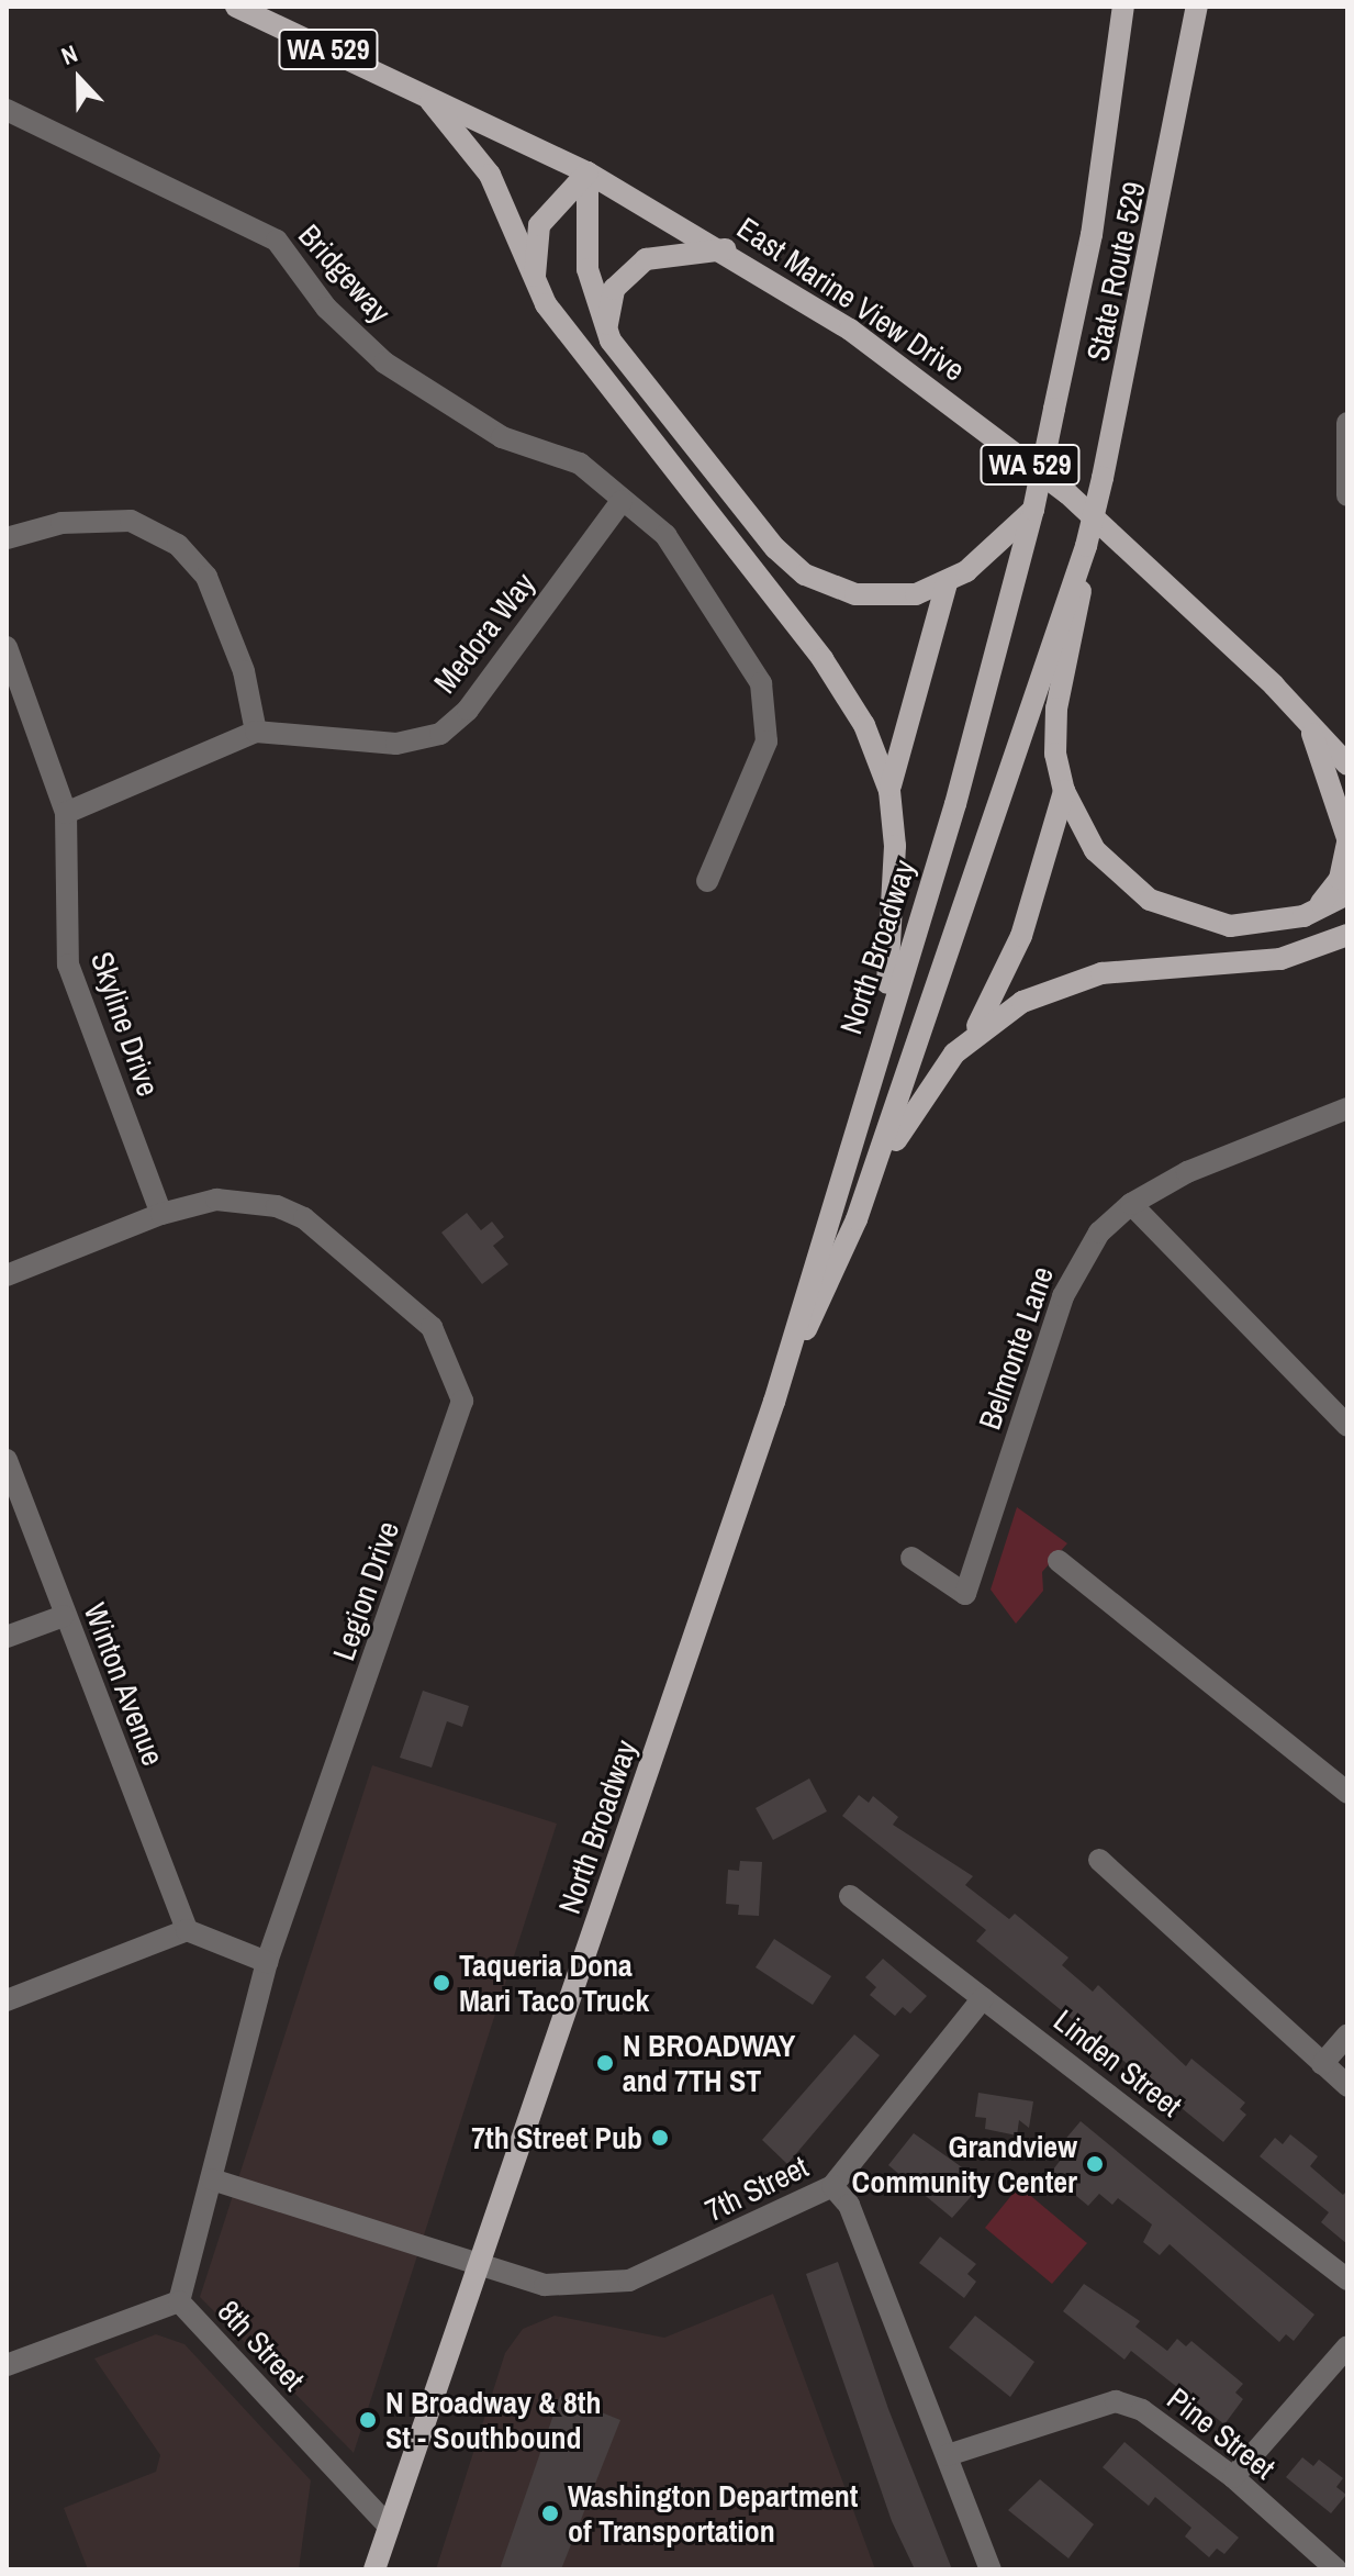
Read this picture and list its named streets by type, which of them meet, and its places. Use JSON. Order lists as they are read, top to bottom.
{
  "streets": {
    "main road": [
      "WA 529",
      "State Route 529",
      "East Marine View Drive",
      "North Broadway"
    ],
    "street": [
      "Bridgeway",
      "Medora Way",
      "Skyline Drive",
      "Belmonte Lane",
      "Legion Drive",
      "Winton Avenue",
      "Linden Street",
      "7th Street",
      "8th Street",
      "Pine Street"
    ]
  },
  "crossings": [
    ["WA 529", "State Route 529"],
    ["WA 529", "East Marine View Drive"],
    ["WA 529", "North Broadway"],
    ["State Route 529", "North Broadway"],
    ["Bridgeway", "Medora Way"],
    ["Medora Way", "Skyline Drive"],
    ["North Broadway", "7th Street"],
    ["North Broadway", "8th Street"],
    ["Skyline Drive", "Legion Drive"],
    ["Legion Drive", "8th Street"],
    ["Linden Street", "7th Street"]
  ],
  "places": [
    "Taqueria Dona Mari Taco Truck",
    "N BROADWAY and 7TH ST",
    "7th Street Pub",
    "Grandview Community Center",
    "N Broadway & 8th St - Southbound",
    "Washington Department of Transportation"
  ],
  "north": "top"
}
